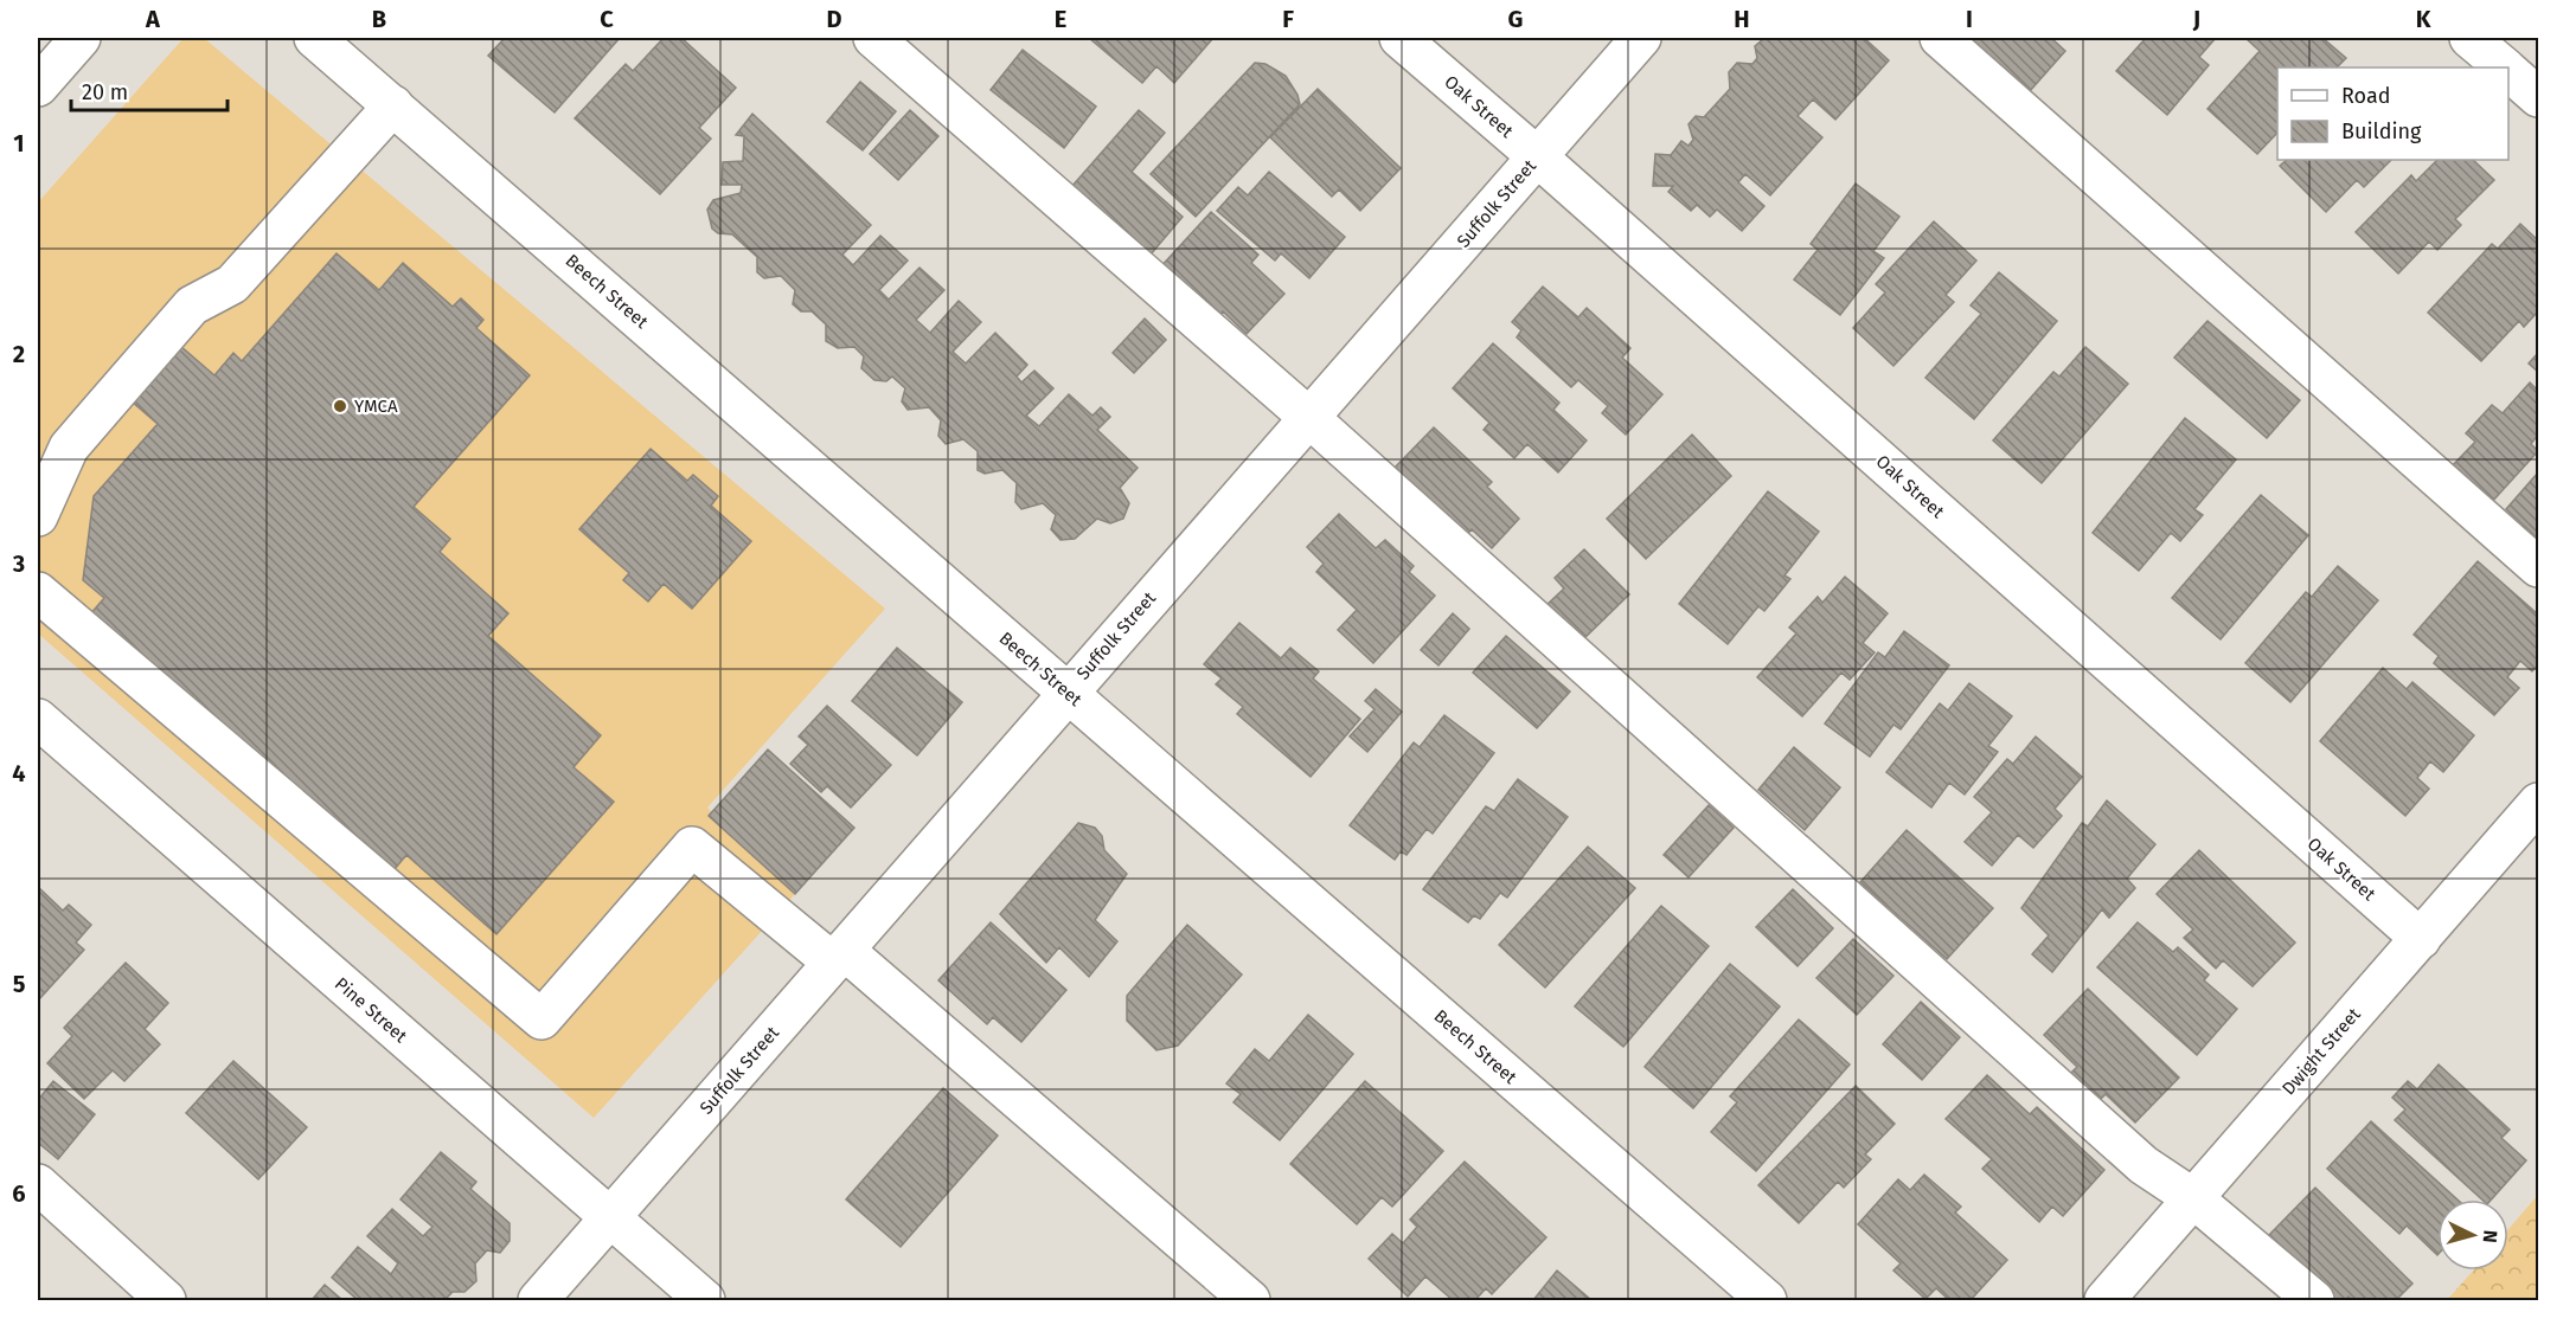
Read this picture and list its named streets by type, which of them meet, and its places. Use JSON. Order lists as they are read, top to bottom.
{
  "streets": {
    "street": [
      "Oak Street",
      "Suffolk Street",
      "Beech Street",
      "Pine Street",
      "Dwight Street"
    ]
  },
  "crossings": [
    ["Oak Street", "Suffolk Street"],
    ["Oak Street", "Dwight Street"],
    ["Suffolk Street", "Beech Street"],
    ["Suffolk Street", "Pine Street"]
  ],
  "places": ["YMCA"],
  "legend": ["Road", "Building"],
  "scale_bar": "20 m",
  "north": "right",
  "grid": {
    "columns": [
      "A",
      "B",
      "C",
      "D",
      "E",
      "F",
      "G",
      "H",
      "I",
      "J",
      "K"
    ],
    "rows": [
      "1",
      "2",
      "3",
      "4",
      "5",
      "6"
    ]
  }
}
